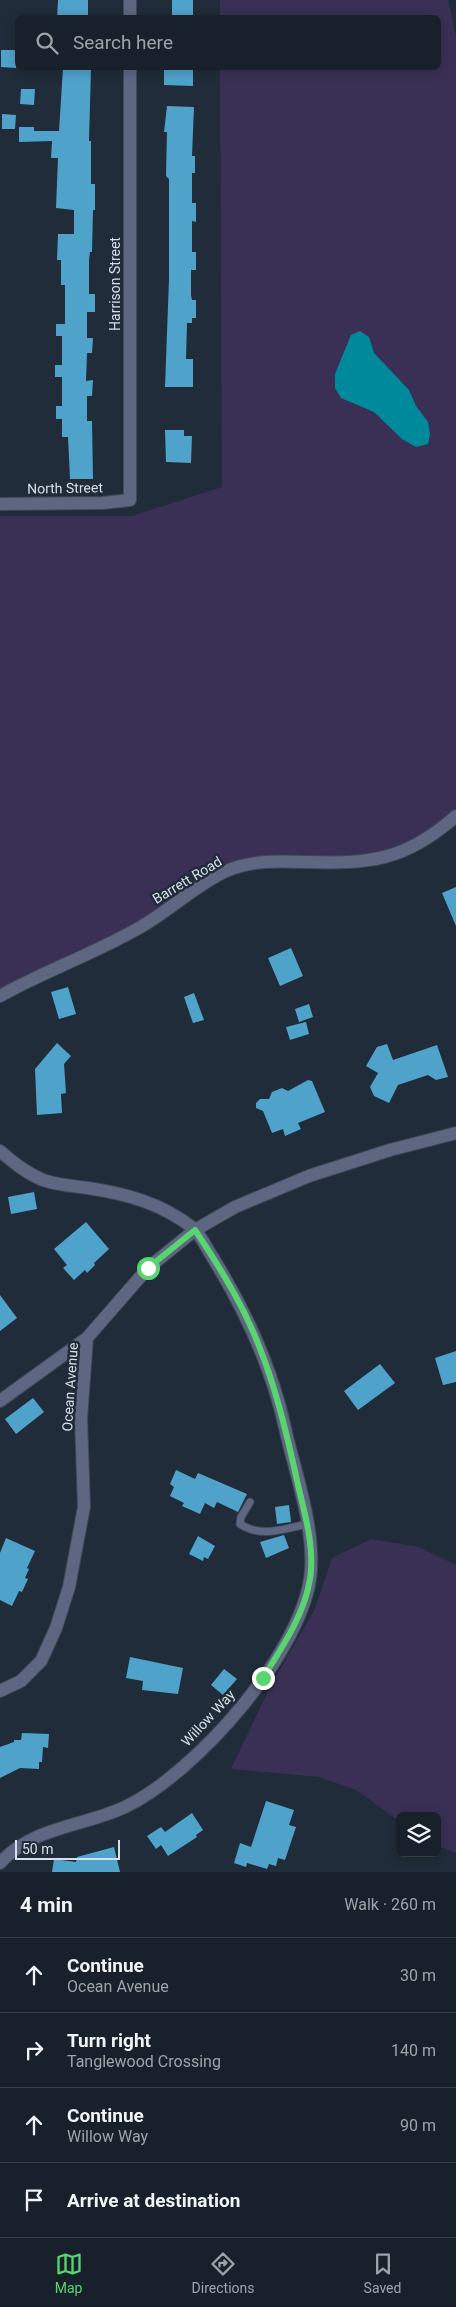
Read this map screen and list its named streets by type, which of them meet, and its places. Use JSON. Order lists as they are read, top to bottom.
{
  "streets": {
    "street": [
      "Harrison Street",
      "North Street",
      "Barrett Road",
      "Ocean Avenue",
      "Willow Way"
    ]
  },
  "crossings": [
    ["Harrison Street", "North Street"],
    ["Ocean Avenue", "Willow Way"]
  ],
  "scale_bar": "50 m",
  "page": {
    "search": "Search here",
    "scale": "50 m",
    "heading": ["4 min", "Walk · 260 m"],
    "list": [
      ["Continue", "Ocean Avenue", "30 m"],
      ["Turn right", "Tanglewood Crossing", "140 m"],
      ["Continue", "Willow Way", "90 m"],
      "Arrive at destination"
    ],
    "nav": ["Map", "Directions", "Saved"]
  }
}
